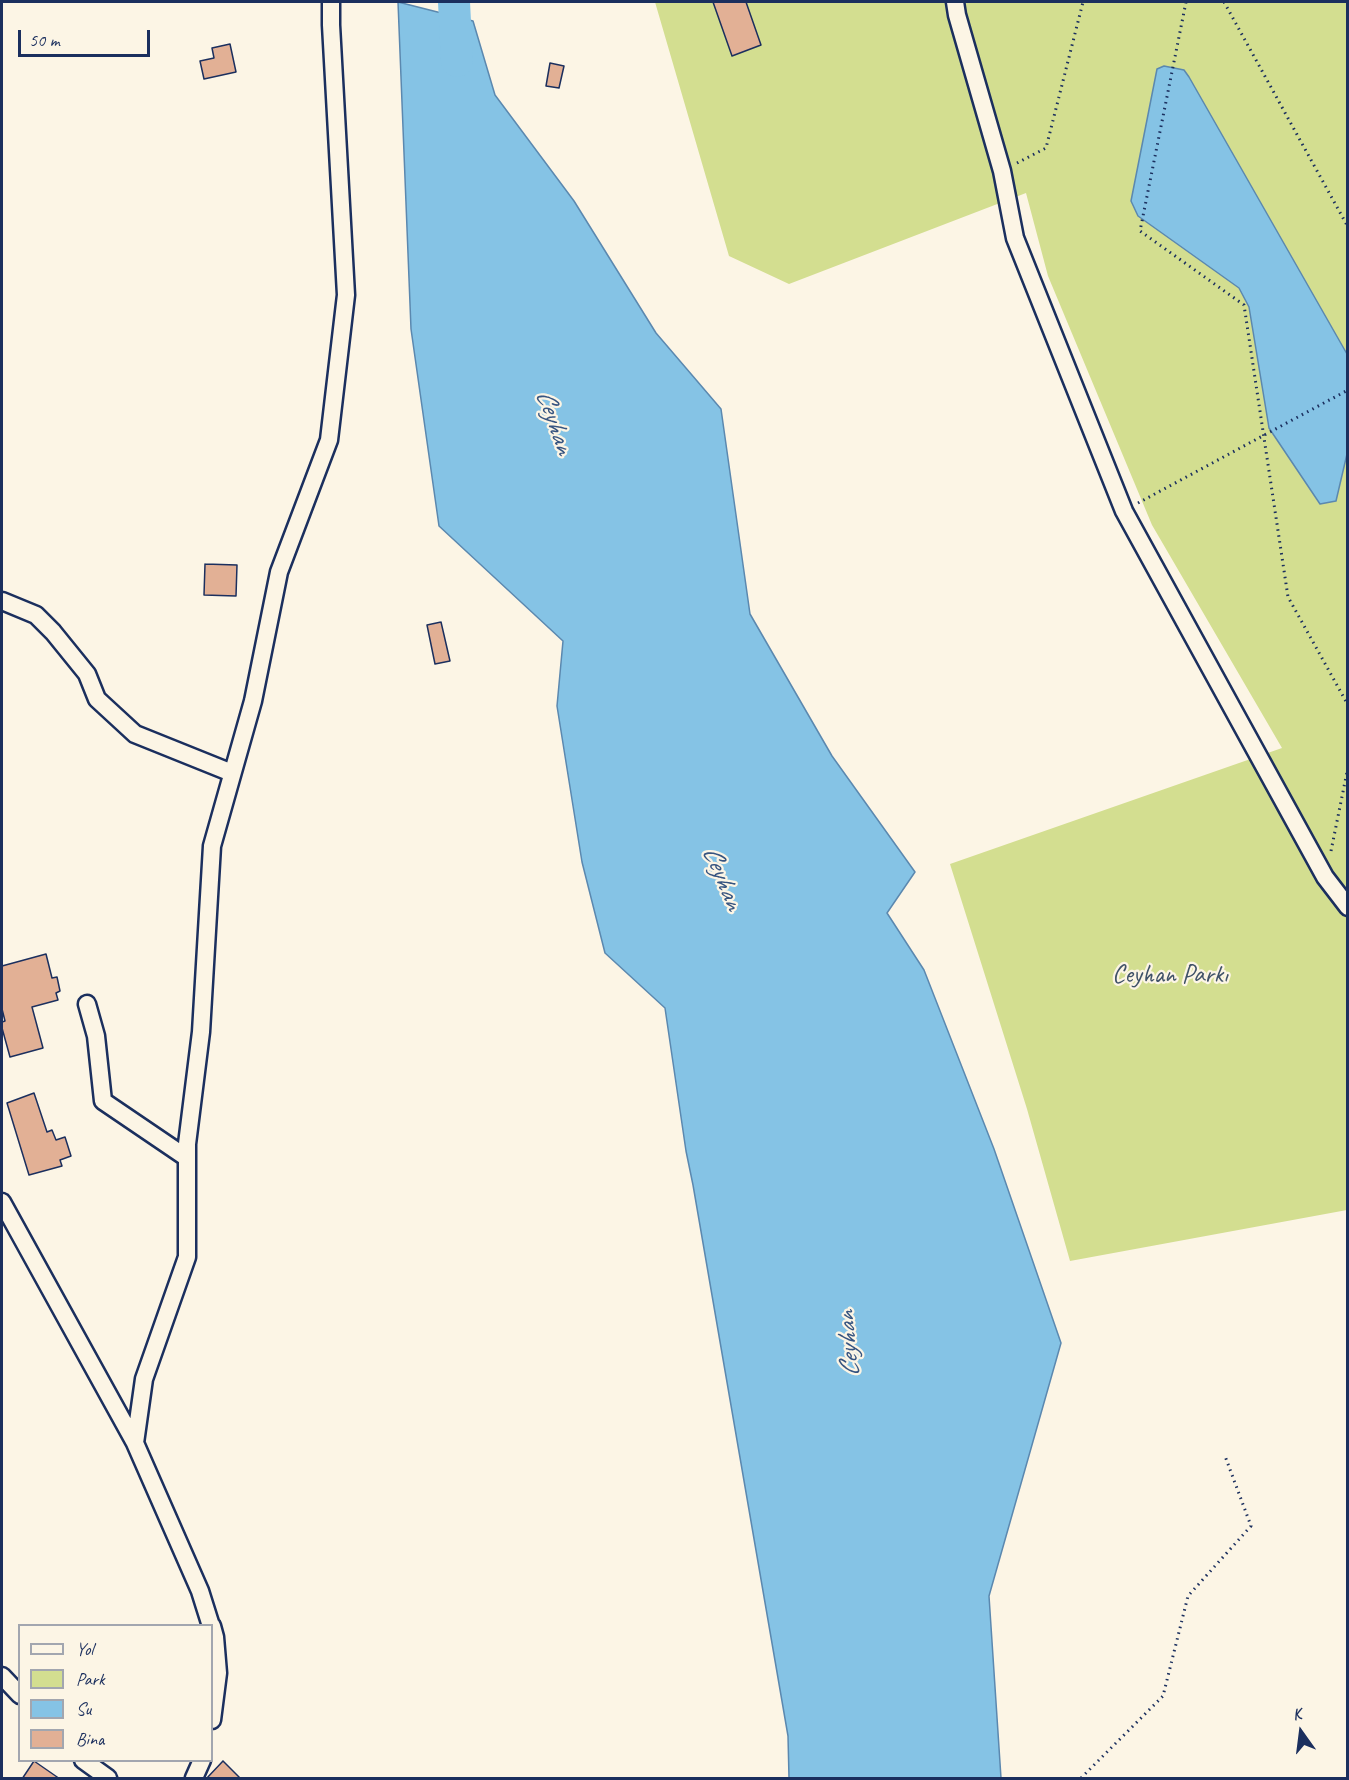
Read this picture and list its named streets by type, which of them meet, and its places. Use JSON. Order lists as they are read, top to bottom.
{
  "water": ["Ceyhan"],
  "parks": ["Ceyhan Parkı"],
  "legend": [
    "Yol",
    "Park",
    "Su",
    "Bina"
  ],
  "scale_bar": "50 m",
  "north": "top"
}
